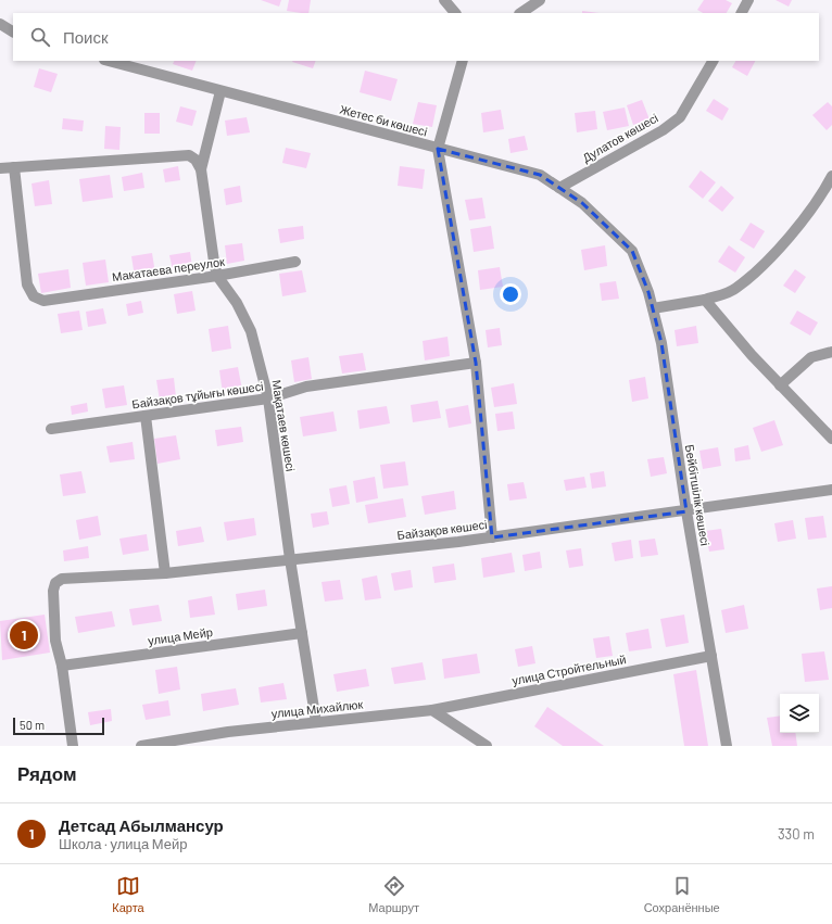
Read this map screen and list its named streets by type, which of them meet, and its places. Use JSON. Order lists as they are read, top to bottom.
{
  "streets": {
    "street": [
      "Жетес би көшесі",
      "Дулатов көшесі",
      "Макатаева переулок",
      "Байзақов тұйығы көшесі",
      "Мақатаев көшесі",
      "Бейбітшілік көшесі",
      "Байзақов көшесі",
      "улица Мейр",
      "улица Стройтельный",
      "улица Михайлюк"
    ]
  },
  "crossings": [
    ["Жетес би көшесі", "Дулатов көшесі"],
    ["Жетес би көшесі", "Бейбітшілік көшесі"],
    ["Макатаева переулок", "Мақатаев көшесі"],
    ["Байзақов тұйығы көшесі", "Мақатаев көшесі"],
    ["Мақатаев көшесі", "Байзақов көшесі"],
    ["Мақатаев көшесі", "улица Мейр"],
    ["Мақатаев көшесі", "улица Михайлюк"],
    ["Бейбітшілік көшесі", "Байзақов көшесі"],
    ["Бейбітшілік көшесі", "улица Стройтельный"],
    ["Байзақов көшесі", "улица Мейр"],
    ["улица Стройтельный", "улица Михайлюк"]
  ],
  "scale_bar": "50 m",
  "page": {
    "search": "Поиск",
    "pins": "1",
    "scale": "50 m",
    "heading": "Рядом",
    "list": [
      {
        "mark": "1",
        "name": "Детсад Абылмансур",
        "note": "Школа · улица Мейр",
        "value": "330 m"
      }
    ],
    "nav": ["Карта", "Маршрут", "Сохранённые"]
  }
}
